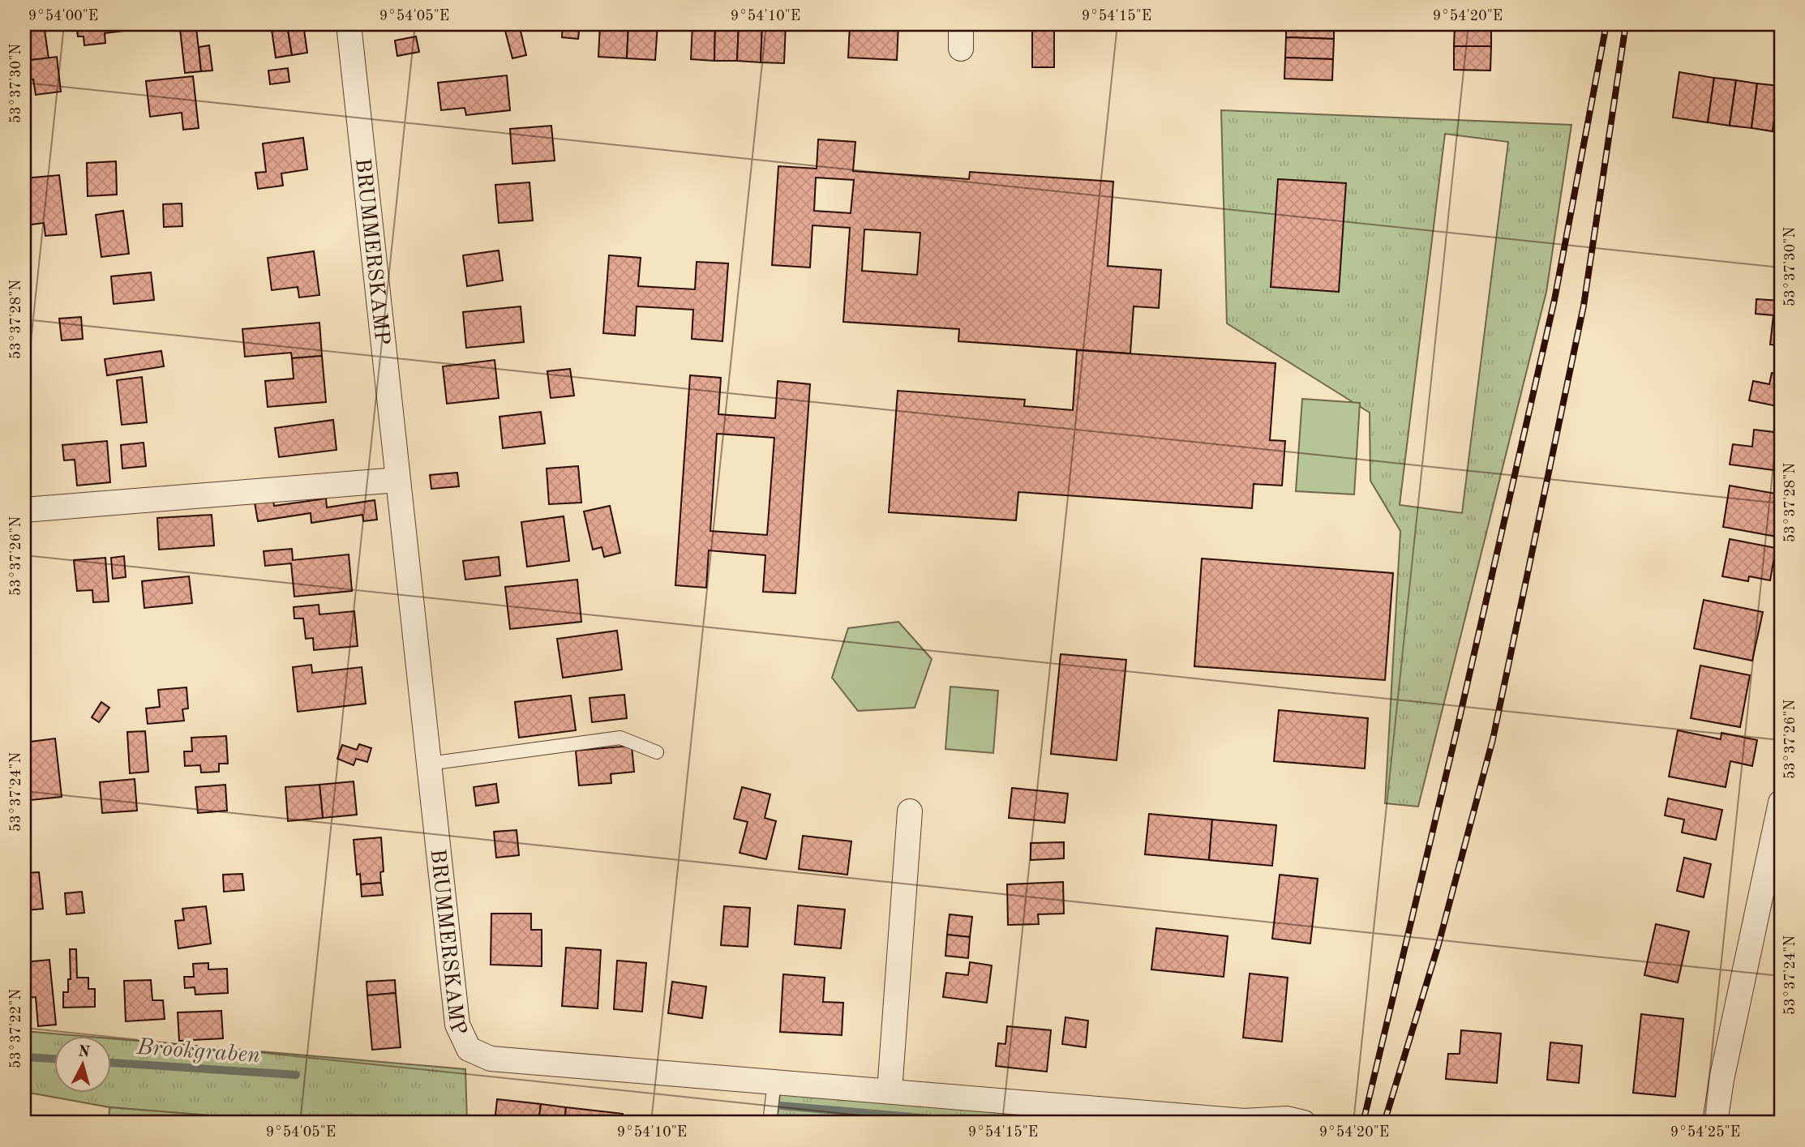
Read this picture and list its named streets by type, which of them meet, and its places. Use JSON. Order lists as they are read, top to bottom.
{
  "streets": {
    "street": ["BRUMMERSKAMP"]
  },
  "water": ["Brookgraben"],
  "north": "top",
  "coordinates": [
    "9°54'00\"E",
    "9°54'05\"E",
    "9°54'10\"E",
    "9°54'15\"E",
    "9°54'20\"E",
    "53°37'30\"N",
    "53°37'28\"N",
    "53°37'26\"N",
    "53°37'24\"N",
    "53°37'22\"N",
    "9°54'25\"E"
  ]
}
